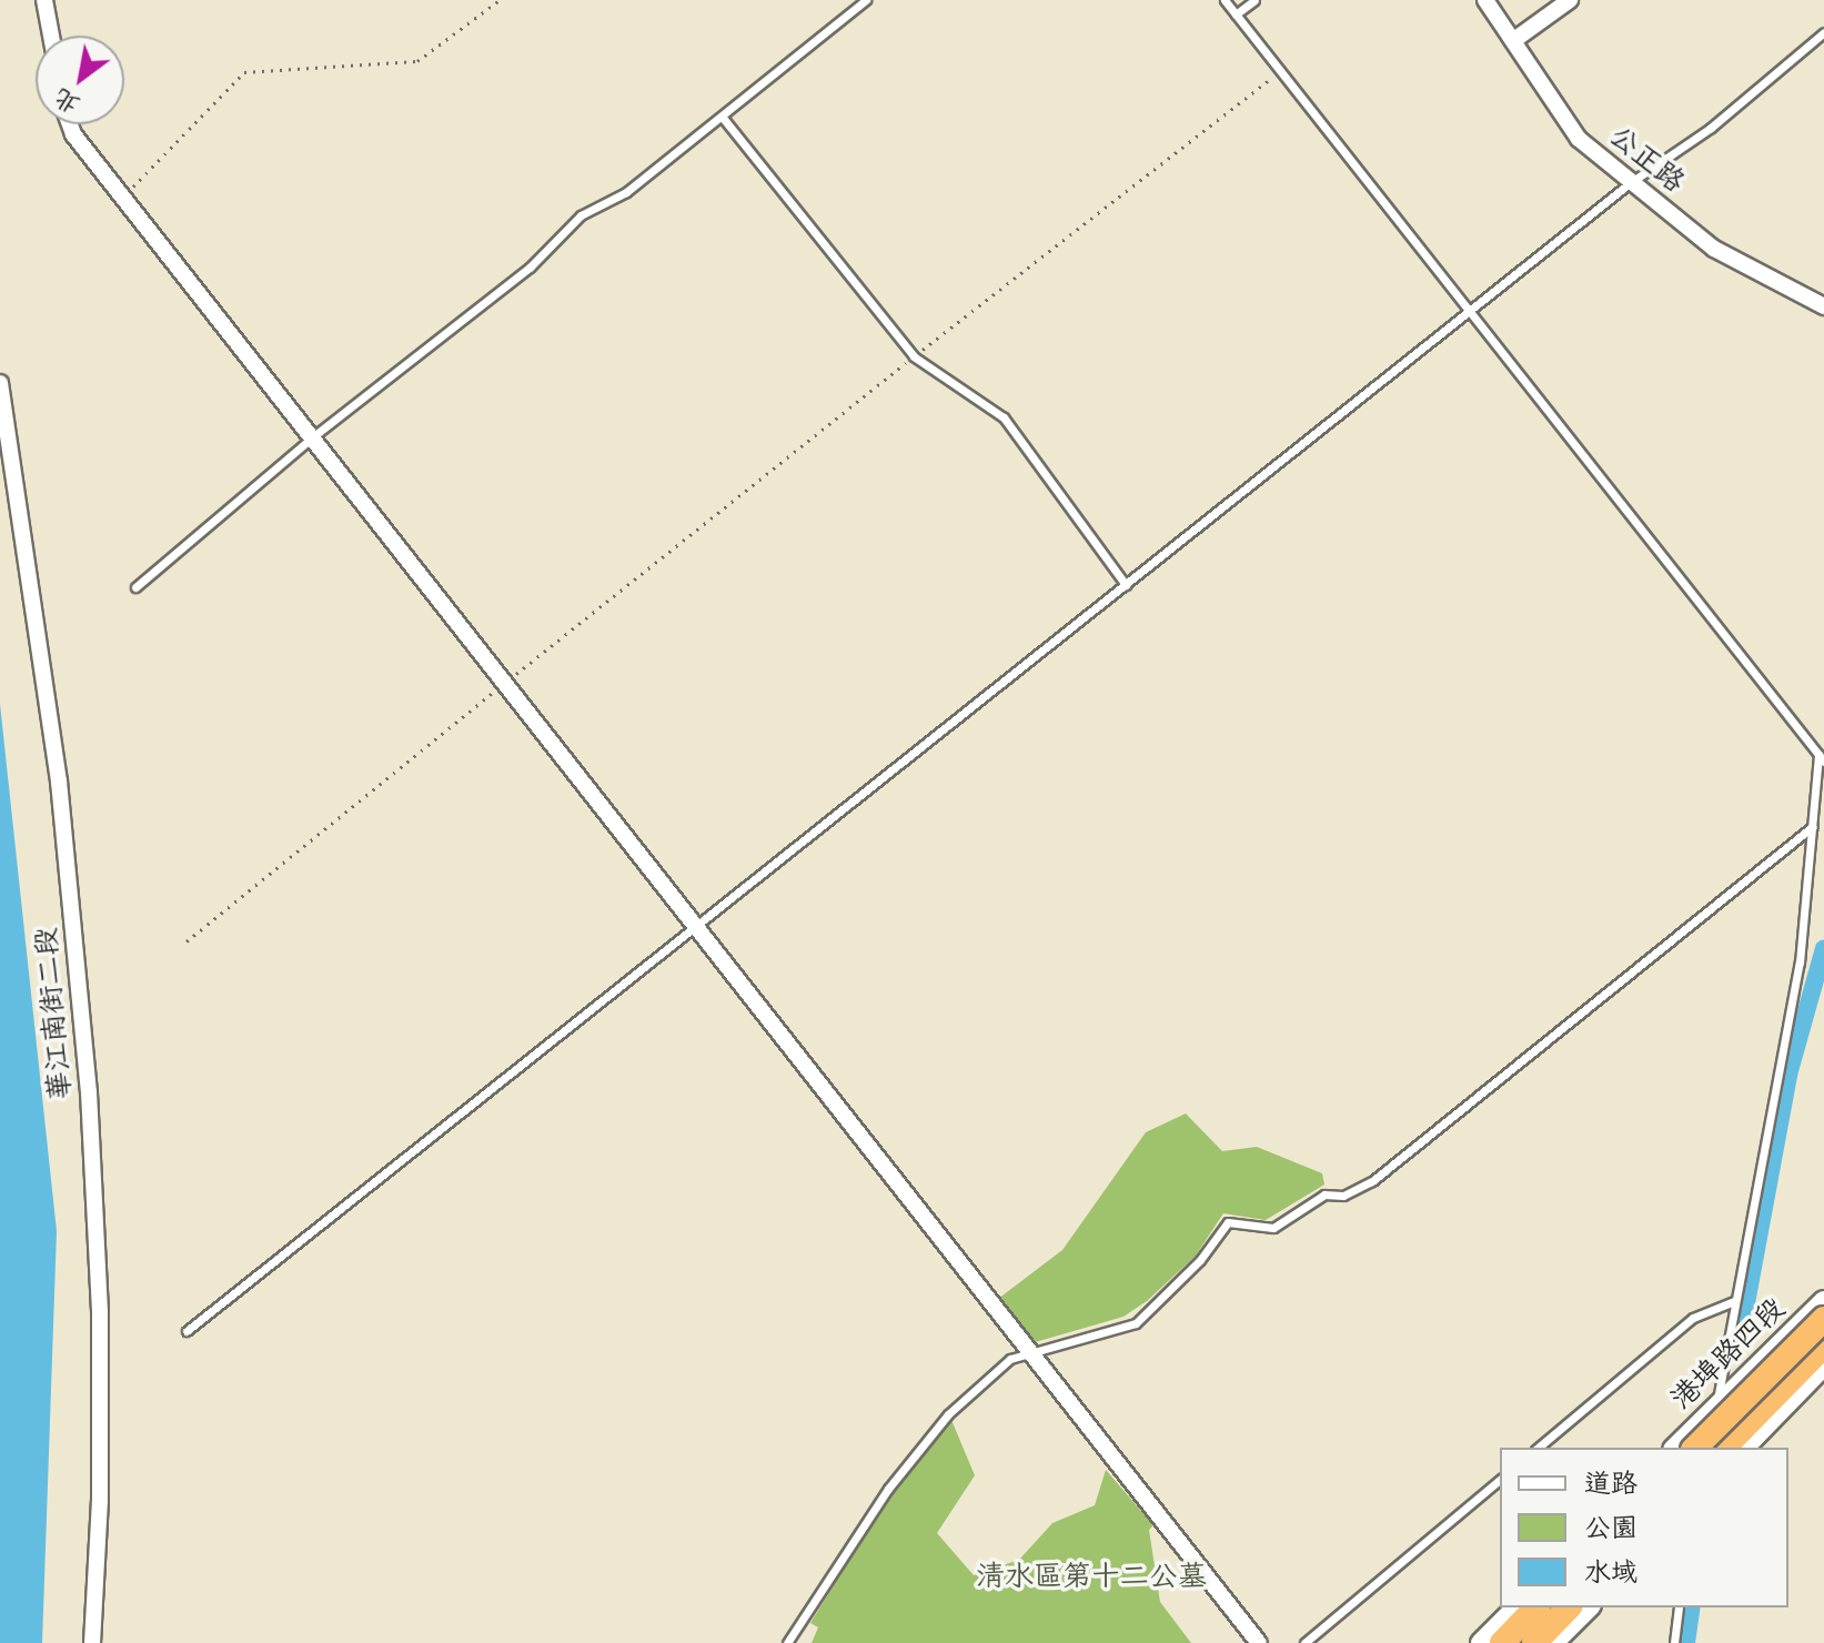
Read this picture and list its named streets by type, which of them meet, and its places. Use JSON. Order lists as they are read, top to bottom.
{
  "streets": {
    "street": ["公正路", "華江南街二段", "港埠路四段"]
  },
  "parks": ["清水區第十二公墓"],
  "legend": ["道路", "公園", "水域"],
  "north": "bottom left"
}
